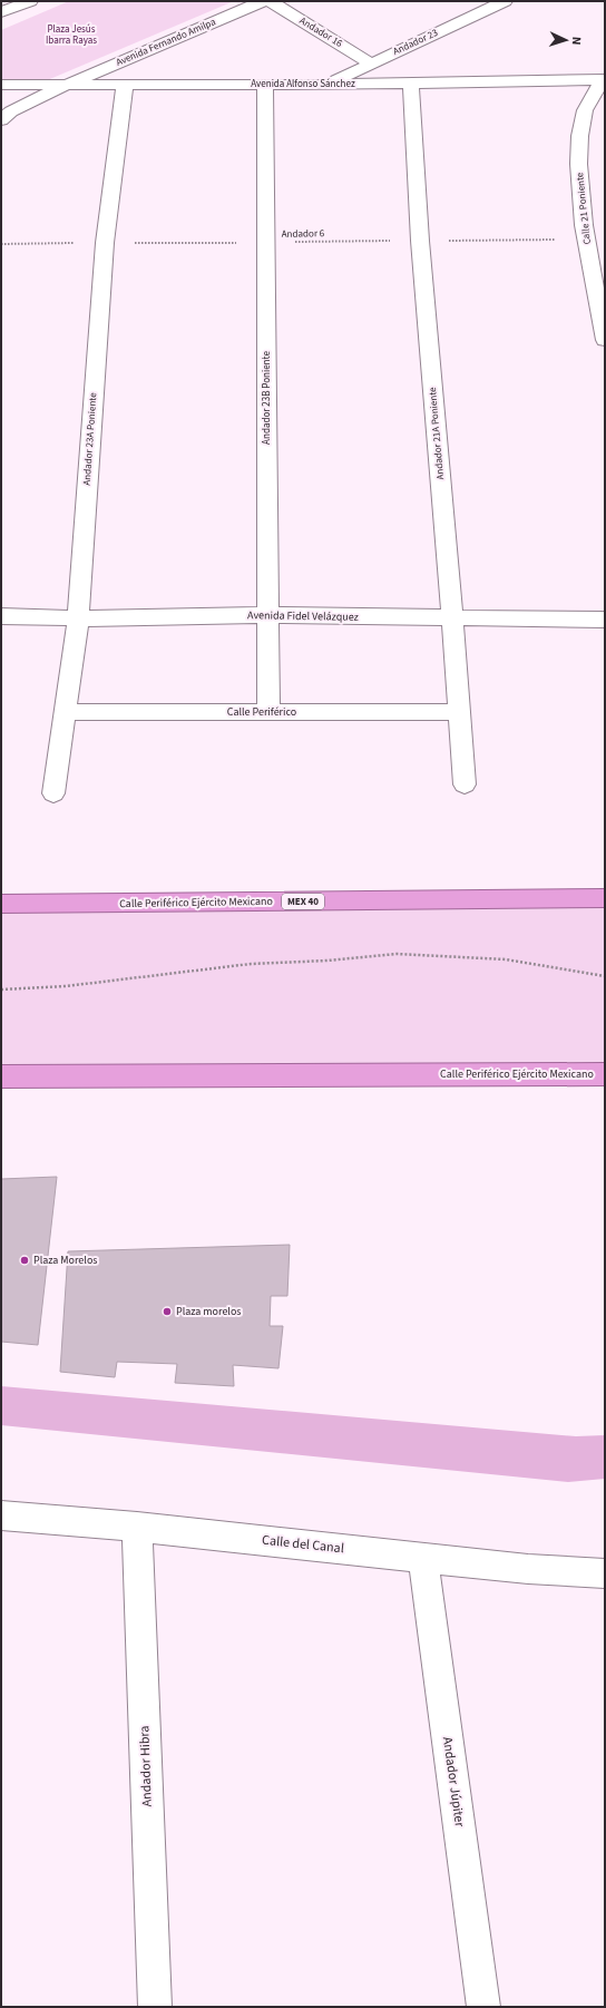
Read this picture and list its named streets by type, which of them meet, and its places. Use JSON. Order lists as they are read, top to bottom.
{
  "streets": {
    "highway": ["MEX 40", "Calle Periférico Ejército Mexicano"],
    "street": [
      "Andador 16",
      "Avenida Fernando Amilpa",
      "Andador 23",
      "Avenida Alfonso Sánchez",
      "Calle 21 Poniente",
      "Andador 23B Poniente",
      "Andador 21A Poniente",
      "Andador 23A Poniente",
      "Avenida Fidel Velázquez",
      "Calle Periférico",
      "Calle del Canal",
      "Andador Hibra",
      "Andador Júpiter"
    ],
    "path": ["Andador 6"]
  },
  "crossings": [
    ["Andador 16", "Andador 23"],
    ["Avenida Fernando Amilpa", "Avenida Alfonso Sánchez"],
    ["Andador 23", "Avenida Alfonso Sánchez"],
    ["Avenida Alfonso Sánchez", "Calle 21 Poniente"],
    ["Avenida Alfonso Sánchez", "Andador 23B Poniente"],
    ["Avenida Alfonso Sánchez", "Andador 21A Poniente"],
    ["Avenida Alfonso Sánchez", "Andador 23A Poniente"],
    ["Calle 21 Poniente", "Andador 6"],
    ["Andador 6", "Andador 23B Poniente"],
    ["Andador 6", "Andador 21A Poniente"],
    ["Andador 6", "Andador 23A Poniente"],
    ["Andador 23B Poniente", "Avenida Fidel Velázquez"],
    ["Andador 23B Poniente", "Calle Periférico"],
    ["Andador 21A Poniente", "Avenida Fidel Velázquez"],
    ["Andador 21A Poniente", "Calle Periférico"],
    ["Andador 23A Poniente", "Avenida Fidel Velázquez"],
    ["Andador 23A Poniente", "Calle Periférico"],
    ["Calle del Canal", "Andador Hibra"],
    ["Calle del Canal", "Andador Júpiter"]
  ],
  "parks": ["Plaza Jesús Ibarra Rayas"],
  "places": ["Plaza Morelos", "Plaza morelos"],
  "north": "right"
}
